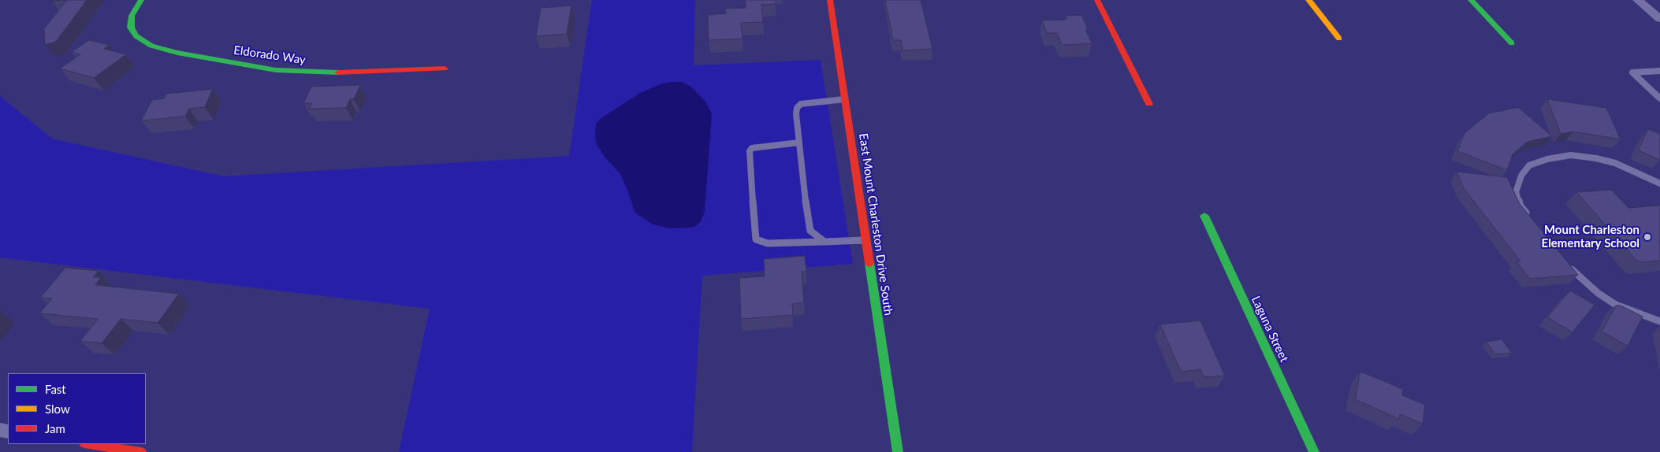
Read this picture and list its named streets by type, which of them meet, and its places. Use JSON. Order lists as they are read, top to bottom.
{
  "streets": {
    "street": ["Eldorado Way", "East Mount Charleston Drive South", "Laguna Street"]
  },
  "places": ["Mount Charleston Elementary School"],
  "legend": ["Fast", "Slow", "Jam"]
}
